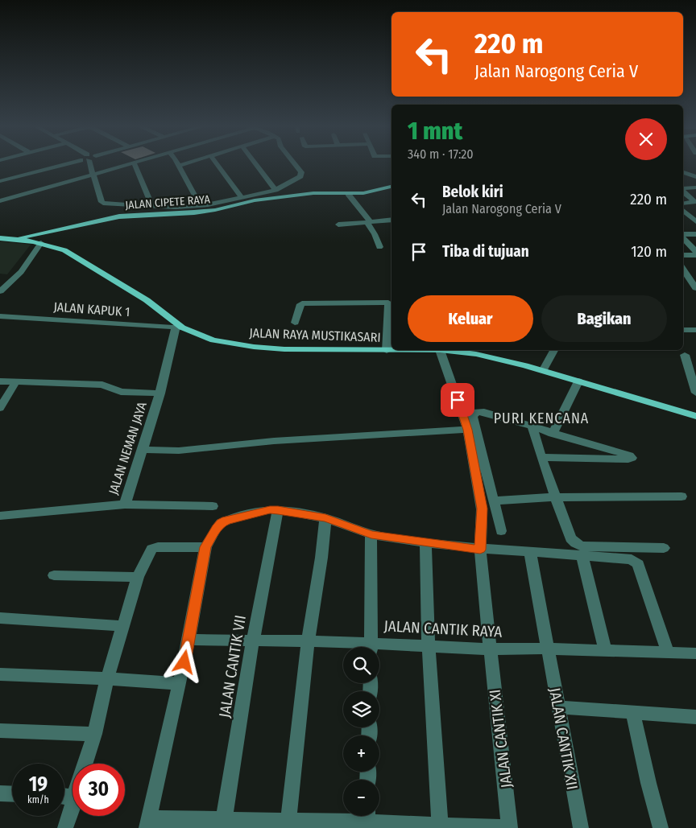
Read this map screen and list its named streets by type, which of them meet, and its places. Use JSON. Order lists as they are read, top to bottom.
{
  "streets": {
    "main road": ["JALAN CIPETE RAYA", "JALAN RAYA MUSTIKASARI"],
    "street": [
      "JALAN KAPUK 1",
      "JALAN NEMAN JAYA",
      "JALAN CANTIK RAYA",
      "JALAN CANTIK VII",
      "JALAN CANTIK XI",
      "JALAN CANTIK XII"
    ]
  },
  "crossings": [
    ["JALAN CIPETE RAYA", "JALAN RAYA MUSTIKASARI"],
    ["JALAN KAPUK 1", "JALAN RAYA MUSTIKASARI"],
    ["JALAN KAPUK 1", "JALAN NEMAN JAYA"],
    ["JALAN RAYA MUSTIKASARI", "JALAN NEMAN JAYA"],
    ["JALAN RAYA MUSTIKASARI", "JALAN CANTIK XI"],
    ["JALAN CANTIK RAYA", "JALAN CANTIK VII"],
    ["JALAN CANTIK RAYA", "JALAN CANTIK XI"],
    ["JALAN CANTIK RAYA", "JALAN CANTIK XII"]
  ],
  "districts": ["PURI KENCANA"],
  "page": {
    "turn": ["220 m", "Jalan Narogong Ceria V"],
    "heading": ["1 mnt", "340 m · 17:20"],
    "list": [
      {
        "name": "Belok kiri",
        "note": "Jalan Narogong Ceria V",
        "value": "220 m"
      },
      {
        "name": "Tiba di tujuan",
        "value": "120 m"
      }
    ],
    "buttons": ["Keluar", "Bagikan"],
    "map_buttons": ["+", "−"],
    "speed": "19 km/h",
    "limit": "30"
  }
}
